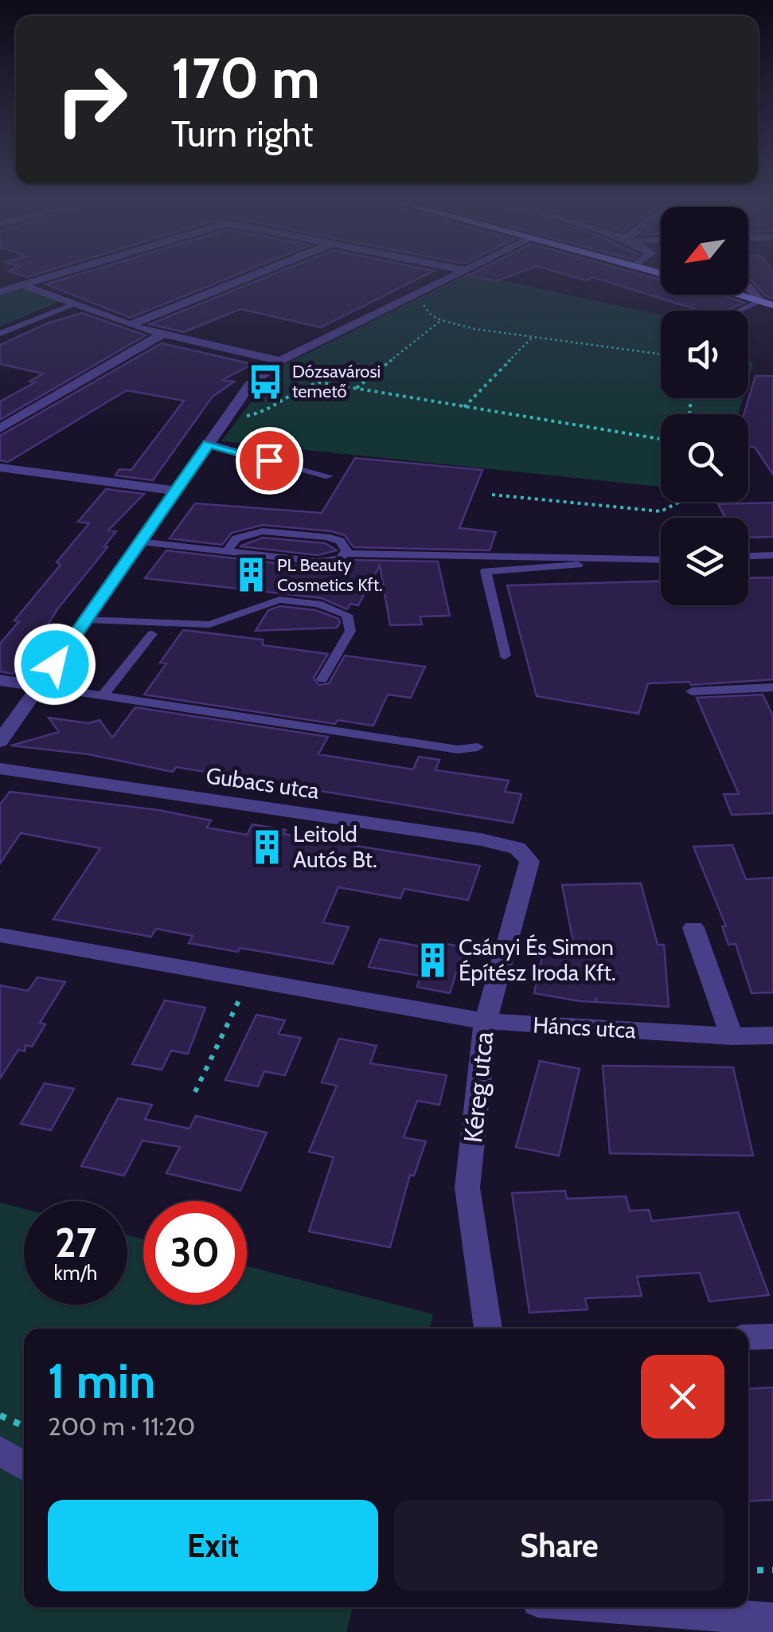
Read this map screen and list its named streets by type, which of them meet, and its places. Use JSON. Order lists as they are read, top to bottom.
{
  "streets": {
    "street": ["Gubacs utca", "Háncs utca", "Kéreg utca"]
  },
  "crossings": [
    ["Gubacs utca", "Kéreg utca"],
    ["Háncs utca", "Kéreg utca"]
  ],
  "places": {
    "bus stop": ["Dózsavárosi temető"],
    "building": ["PL Beauty Cosmetics Kft.", "Leitold Autós Bt.", "Csányi És Simon Építész Iroda Kft."]
  },
  "north": "bottom left",
  "page": {
    "turn": ["170 m", "Turn right"],
    "speed": "27 km/h",
    "limit": "30",
    "heading": ["1 min", "200 m · 11:20"],
    "buttons": ["Exit", "Share"]
  }
}
